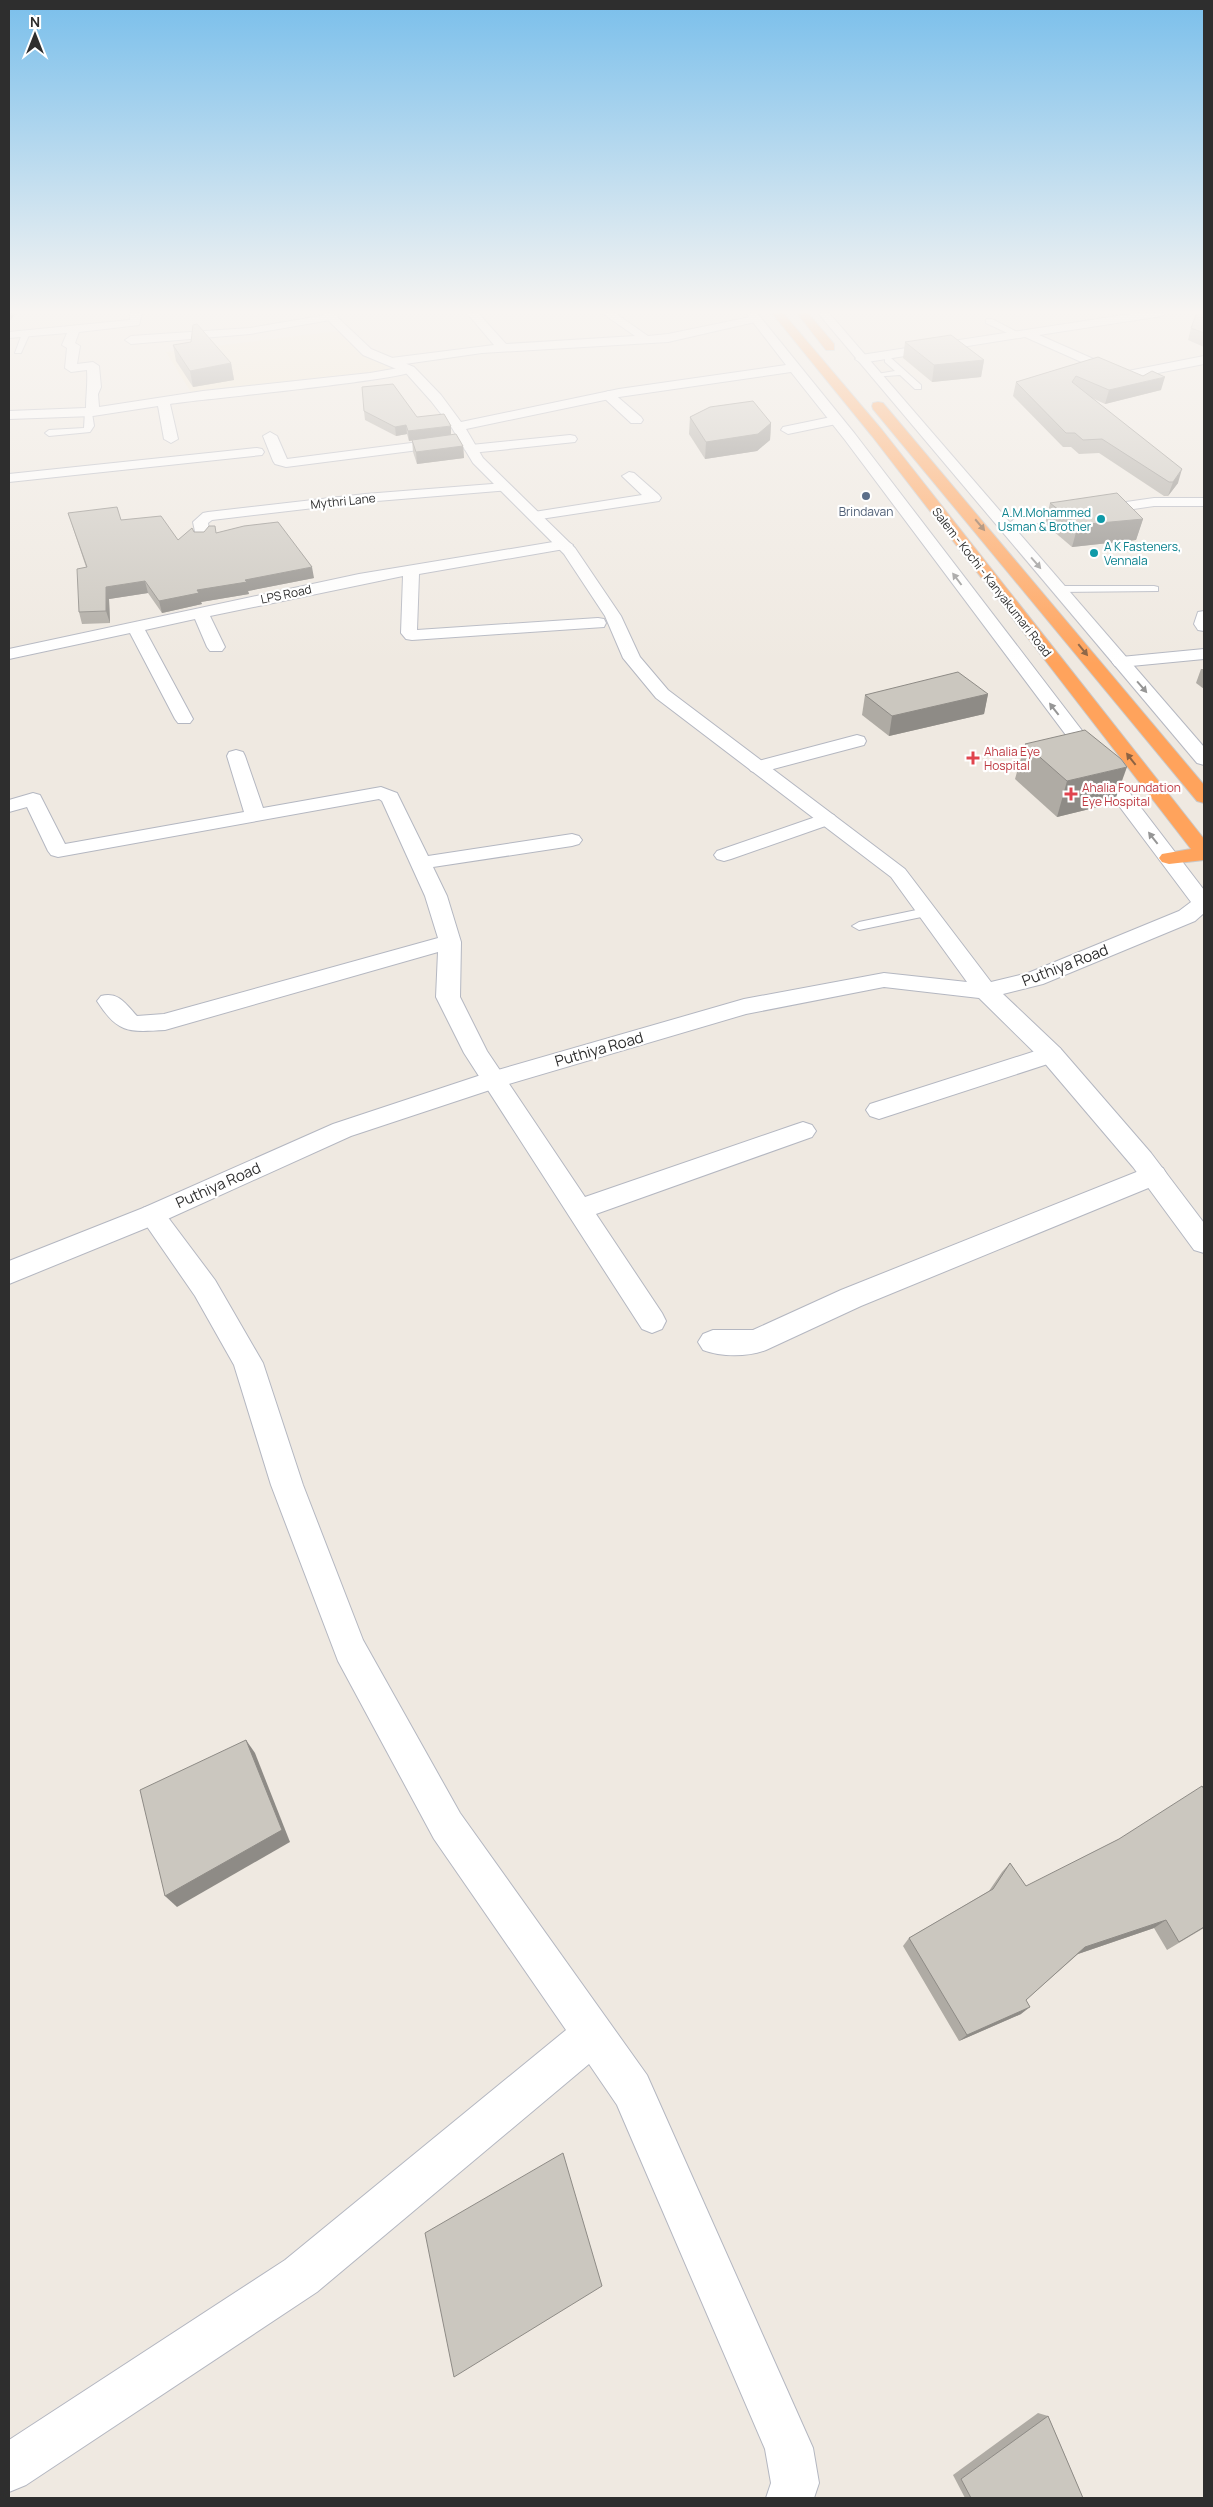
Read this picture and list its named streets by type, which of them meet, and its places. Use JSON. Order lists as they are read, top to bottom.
{
  "streets": {
    "highway": ["Salem - Kochi - Kanyakumari Road"],
    "street": ["Mythri Lane", "LPS Road", "Puthiya Road"]
  },
  "places": {
    "other": ["Brindavan", "A.M.Mohammed Usman & Brother", "A K Fasteners, Vennala"],
    "health": ["Ahalia Eye Hospital", "Ahalia Foundation Eye Hospital"]
  },
  "north": "top"
}
